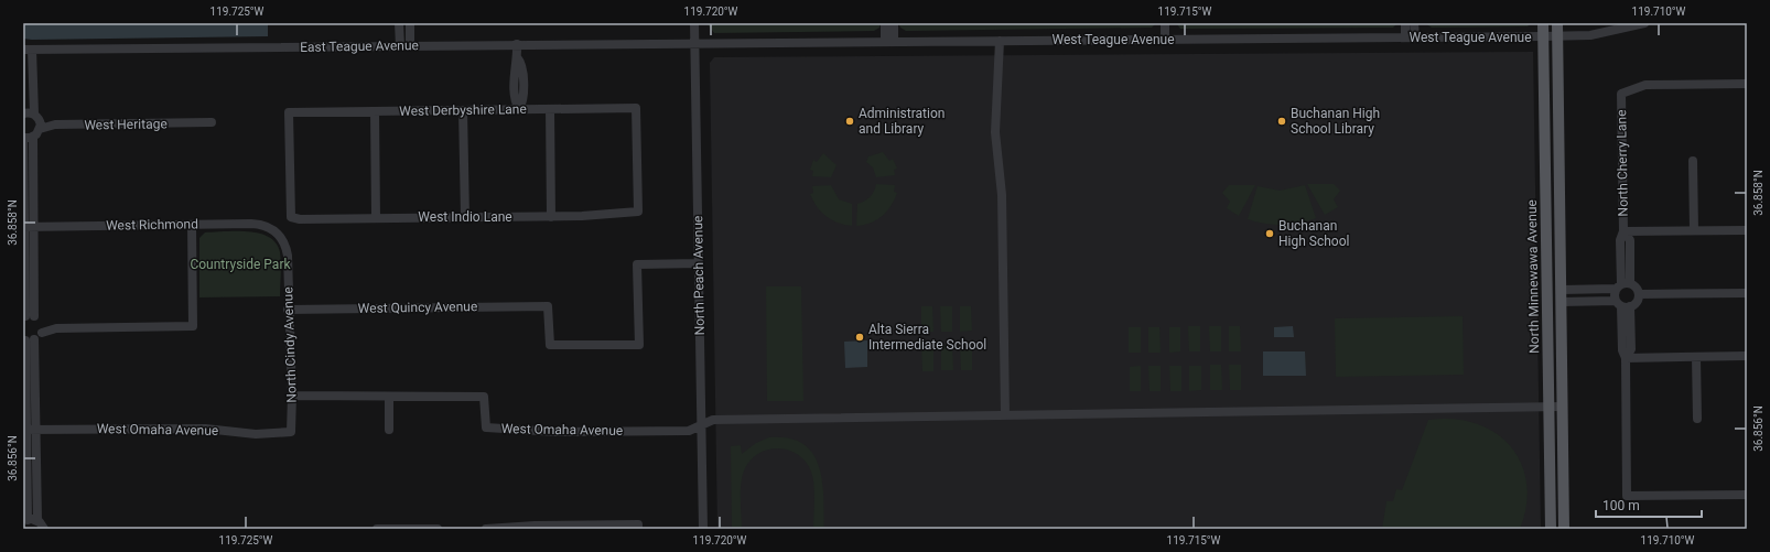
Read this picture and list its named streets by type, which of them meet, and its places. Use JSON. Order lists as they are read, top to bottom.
{
  "streets": {
    "main road": ["North Minnewawa Avenue"],
    "street": [
      "West Teague Avenue",
      "East Teague Avenue",
      "West Derbyshire Lane",
      "West Heritage",
      "North Cherry Lane",
      "West Indio Lane",
      "West Richmond",
      "North Peach Avenue",
      "West Quincy Avenue",
      "North Cindy Avenue",
      "West Omaha Avenue"
    ]
  },
  "crossings": [
    ["West Teague Avenue", "East Teague Avenue"],
    ["West Teague Avenue", "North Peach Avenue"],
    ["West Teague Avenue", "North Minnewawa Avenue"],
    ["East Teague Avenue", "North Peach Avenue"],
    ["West Derbyshire Lane", "West Indio Lane"],
    ["West Richmond", "North Cindy Avenue"],
    ["North Peach Avenue", "West Quincy Avenue"],
    ["North Peach Avenue", "West Omaha Avenue"],
    ["West Quincy Avenue", "North Cindy Avenue"],
    ["North Cindy Avenue", "West Omaha Avenue"]
  ],
  "parks": ["Countryside Park"],
  "places": [
    "Administration and Library",
    "Buchanan High School Library",
    "Buchanan High School",
    "Alta Sierra Intermediate School"
  ],
  "scale_bar": "100 m",
  "coordinates": [
    "119.725°W",
    "119.720°W",
    "119.715°W",
    "119.710°W",
    "36.858°N",
    "36.856°N"
  ]
}
